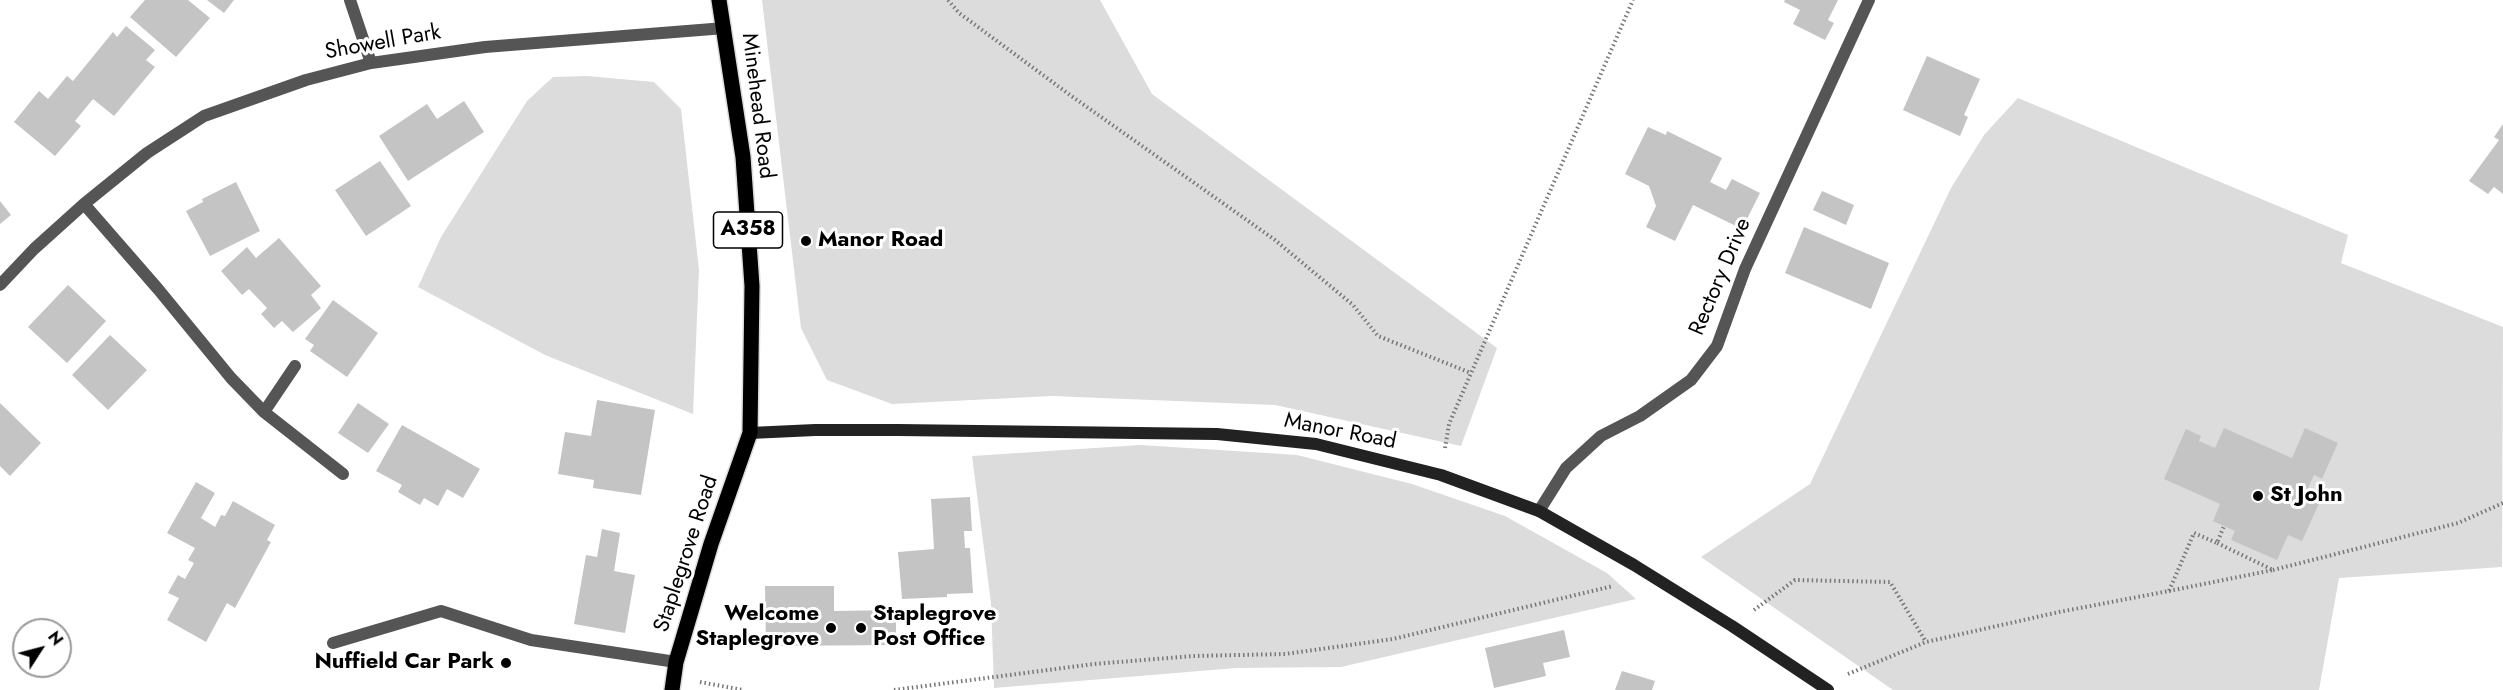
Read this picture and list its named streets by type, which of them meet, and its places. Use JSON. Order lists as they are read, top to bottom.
{
  "streets": {
    "main road": ["Minehead Road", "A358", "Staplegrove Road"],
    "street": ["Showell Park", "Rectory Drive", "Manor Road"]
  },
  "crossings": [
    ["Showell Park", "Minehead Road"],
    ["Minehead Road", "Manor Road"],
    ["Minehead Road", "Staplegrove Road"],
    ["Rectory Drive", "Manor Road"],
    ["Manor Road", "Staplegrove Road"]
  ],
  "places": [
    "Manor Road",
    "St John",
    "Welcome Staplegrove",
    "Staplegrove Post Office",
    "Nuffield Car Park"
  ],
  "north": "top right"
}
